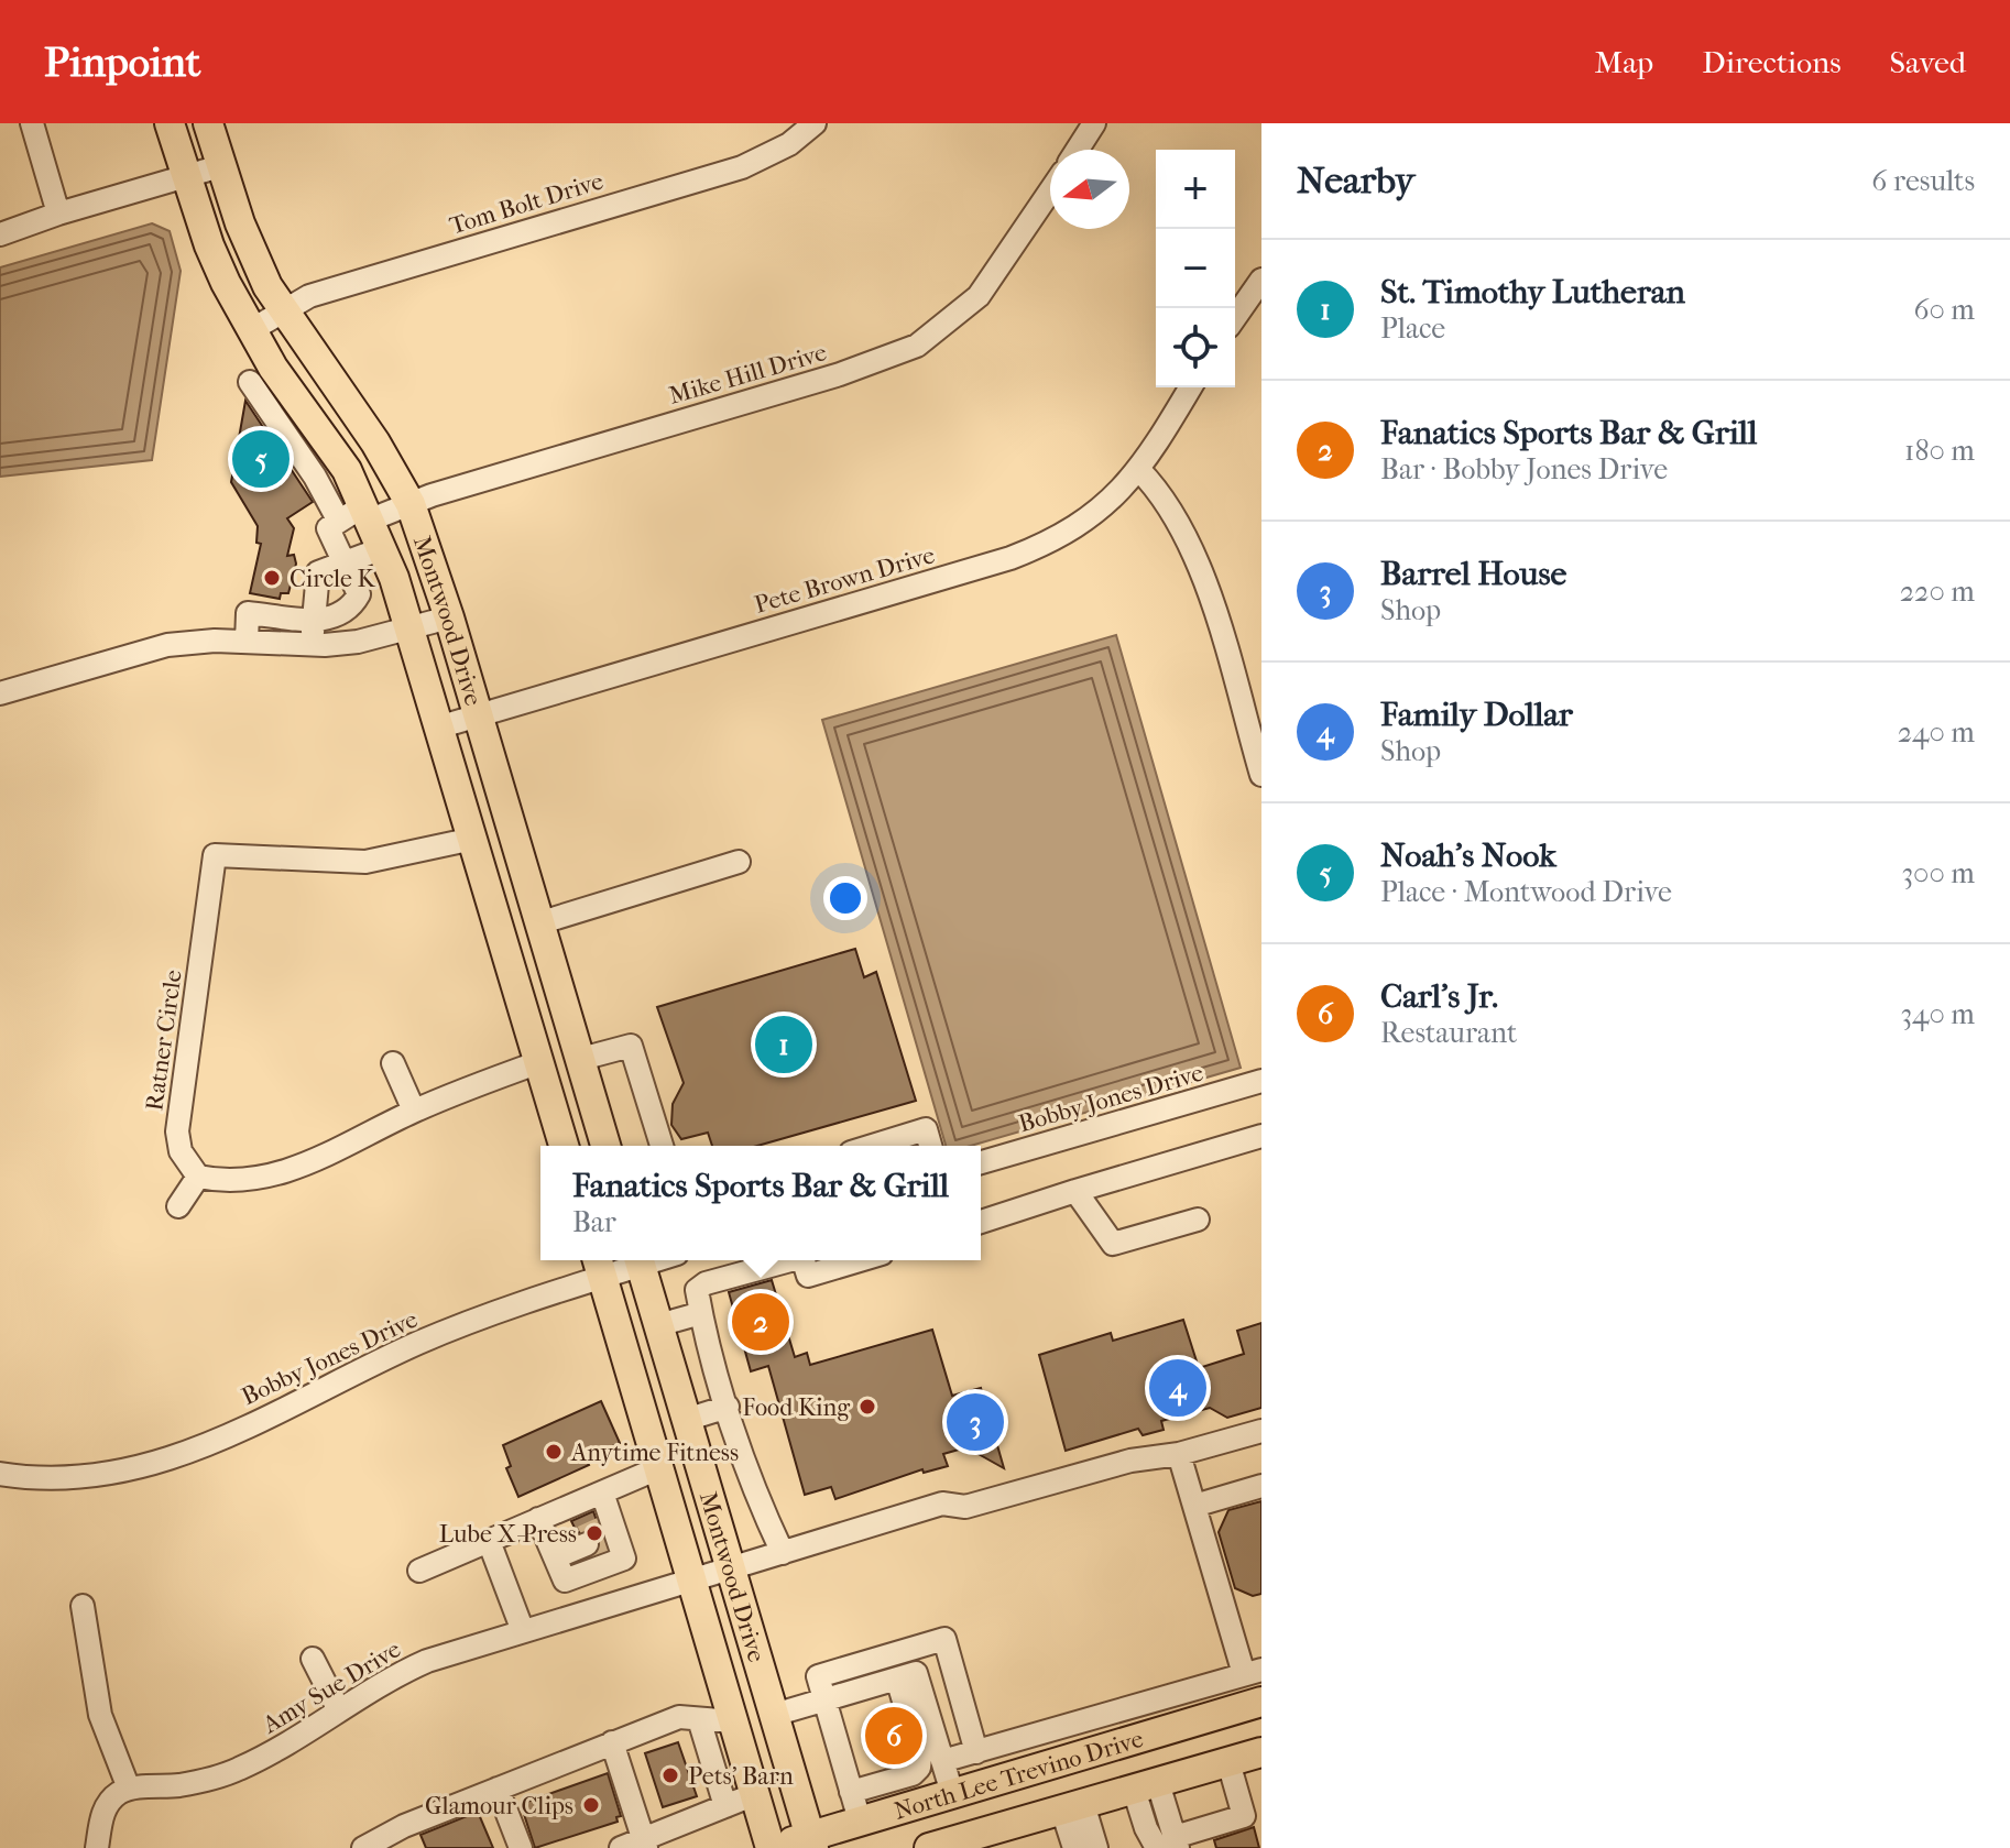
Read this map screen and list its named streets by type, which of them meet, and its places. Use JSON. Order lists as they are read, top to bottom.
{
  "streets": {
    "main road": ["Montwood Drive", "North Lee Trevino Drive"],
    "street": [
      "Tom Bolt Drive",
      "Mike Hill Drive",
      "Pete Brown Drive",
      "Ratner Circle",
      "Bobby Jones Drive",
      "Amy Sue Drive"
    ]
  },
  "crossings": [
    ["Tom Bolt Drive", "Montwood Drive"],
    ["Mike Hill Drive", "Montwood Drive"],
    ["Pete Brown Drive", "Montwood Drive"],
    ["Montwood Drive", "Ratner Circle"],
    ["Montwood Drive", "Bobby Jones Drive"],
    ["Montwood Drive", "Amy Sue Drive"],
    ["Montwood Drive", "North Lee Trevino Drive"]
  ],
  "places": [
    "Circle K",
    "Food King",
    "Anytime Fitness",
    "Lube X-Press",
    "Pets' Barn",
    "Glamour Clips"
  ],
  "north": "left",
  "page": {
    "header": "Pinpoint",
    "nav": ["Map", "Directions", "Saved"],
    "heading": ["Nearby", "6 results"],
    "map_buttons": ["+", "−"],
    "list": [
      {
        "mark": "1",
        "name": "St. Timothy Lutheran",
        "note": "Place",
        "value": "60 m"
      },
      {
        "mark": "2",
        "name": "Fanatics Sports Bar & Grill",
        "note": "Bar · Bobby Jones Drive",
        "value": "180 m"
      },
      {
        "mark": "3",
        "name": "Barrel House",
        "note": "Shop",
        "value": "220 m"
      },
      {
        "mark": "4",
        "name": "Family Dollar",
        "note": "Shop",
        "value": "240 m"
      },
      {
        "mark": "5",
        "name": "Noah's Nook",
        "note": "Place · Montwood Drive",
        "value": "300 m"
      },
      {
        "mark": "6",
        "name": "Carl's Jr.",
        "note": "Restaurant",
        "value": "340 m"
      }
    ],
    "pins": [
      "5",
      "1",
      "2",
      "4",
      "3",
      "6"
    ],
    "popup": ["Fanatics Sports Bar & Grill", "Bar"]
  }
}
